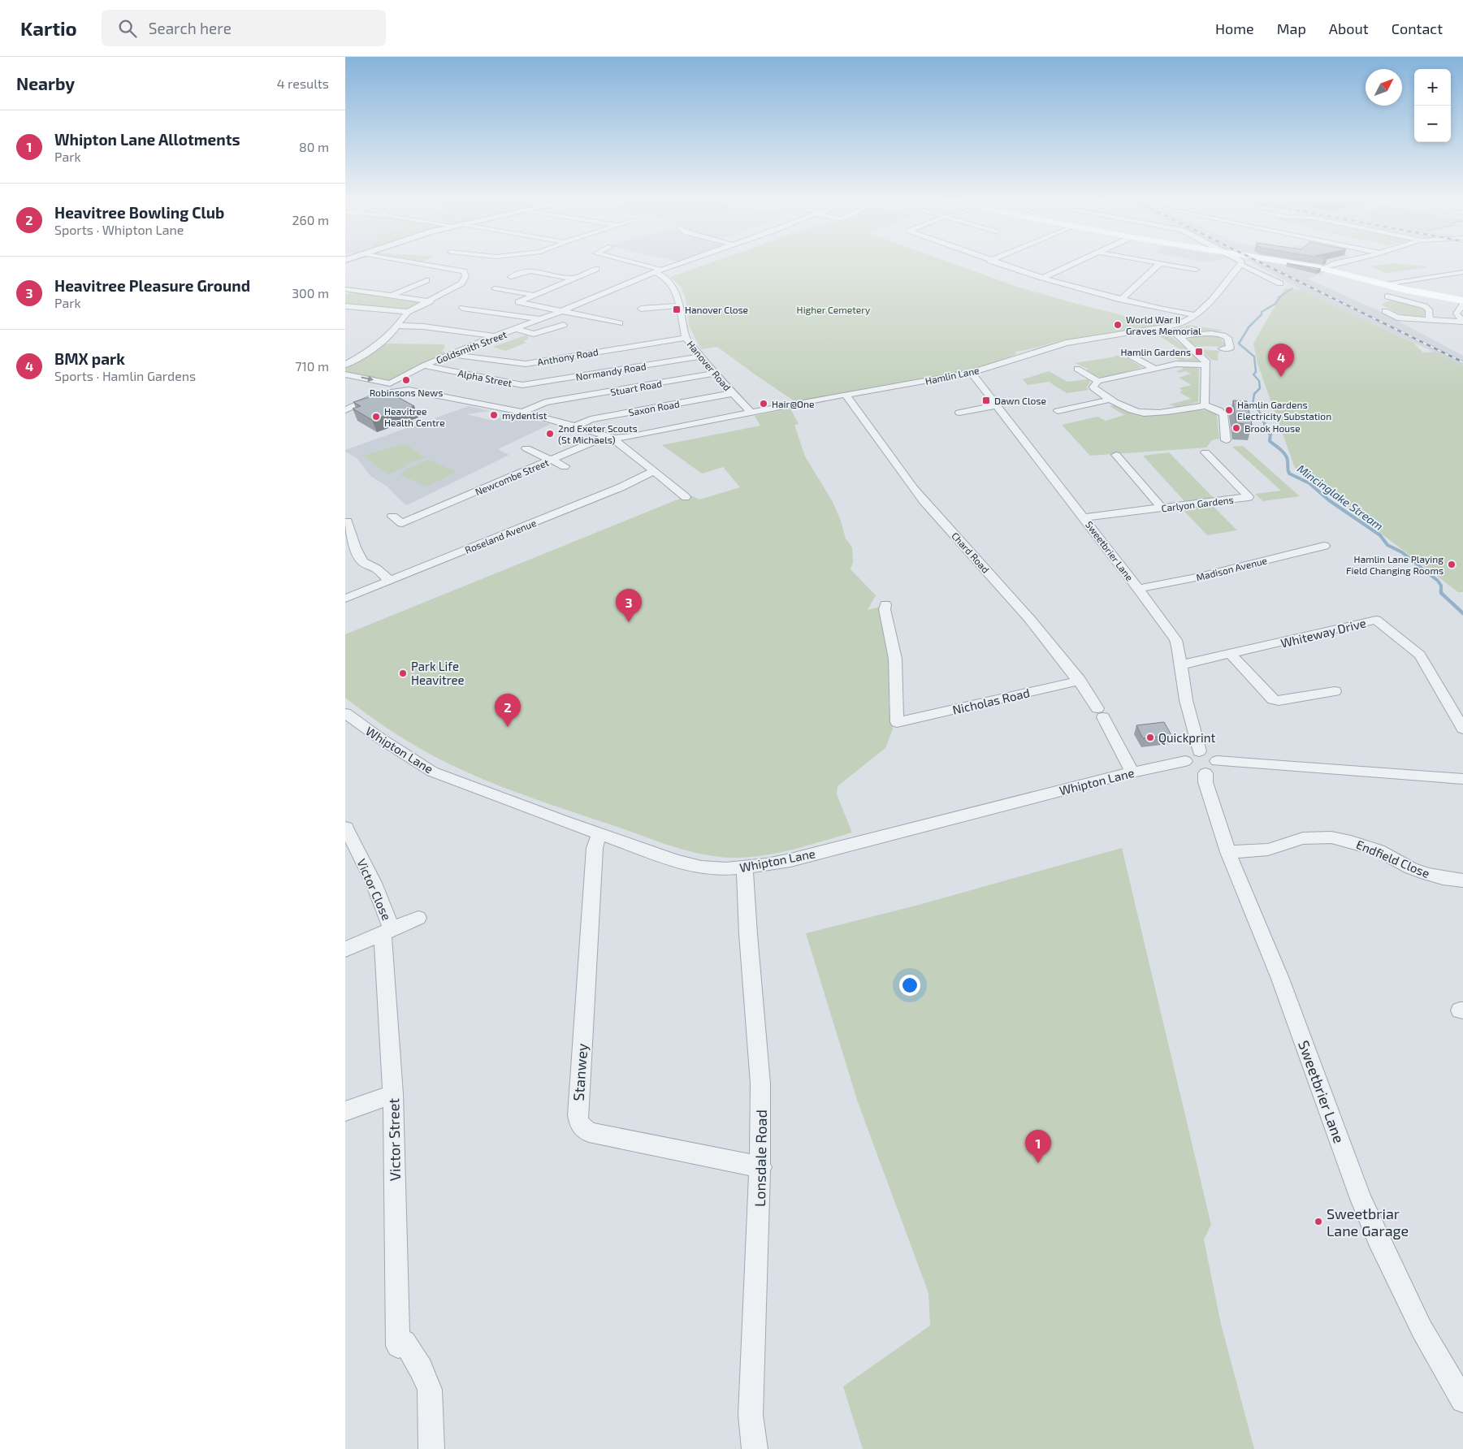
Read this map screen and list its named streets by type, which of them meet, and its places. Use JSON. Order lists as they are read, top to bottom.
{
  "streets": {
    "street": [
      "Goldsmith Street",
      "Anthony Road",
      "Hanover Road",
      "Normandy Road",
      "Hamlin Lane",
      "Alpha Street",
      "Stuart Road",
      "Saxon Road",
      "Newcombe Street",
      "Carlyon Gardens",
      "Roseland Avenue",
      "Sweetbrier Lane",
      "Chard Road",
      "Madison Avenue",
      "Whiteway Drive",
      "Nicholas Road",
      "Whipton Lane",
      "Endfield Close",
      "Victor Close",
      "Stanwey",
      "Victor Street",
      "Lonsdale Road"
    ]
  },
  "crossings": [
    ["Goldsmith Street", "Anthony Road"],
    ["Goldsmith Street", "Hanover Road"],
    ["Goldsmith Street", "Alpha Street"],
    ["Anthony Road", "Hanover Road"],
    ["Hanover Road", "Normandy Road"],
    ["Hanover Road", "Hamlin Lane"],
    ["Hanover Road", "Stuart Road"],
    ["Hanover Road", "Saxon Road"],
    ["Normandy Road", "Alpha Street"],
    ["Hamlin Lane", "Newcombe Street"],
    ["Hamlin Lane", "Sweetbrier Lane"],
    ["Hamlin Lane", "Chard Road"],
    ["Carlyon Gardens", "Sweetbrier Lane"],
    ["Sweetbrier Lane", "Madison Avenue"],
    ["Sweetbrier Lane", "Whiteway Drive"],
    ["Sweetbrier Lane", "Endfield Close"],
    ["Chard Road", "Nicholas Road"],
    ["Chard Road", "Whipton Lane"],
    ["Whipton Lane", "Stanwey"],
    ["Whipton Lane", "Lonsdale Road"],
    ["Victor Close", "Victor Street"],
    ["Stanwey", "Lonsdale Road"]
  ],
  "water": ["Mincinglake Stream"],
  "parks": ["Higher Cemetery"],
  "places": {
    "transit": ["Hanover Close", "Hamlin Gardens", "Dawn Close"],
    "other": [
      "World War II Graves Memorial",
      "Robinsons News",
      "Hair@One",
      "Hamlin Gardens Electricity Substation",
      "mydentist",
      "Heavitree Health Centre",
      "Brook House",
      "2nd Exeter Scouts (St Michaels)",
      "Hamlin Lane Playing Field Changing Rooms",
      "Park Life Heavitree",
      "Quickprint",
      "Sweetbriar Lane Garage"
    ]
  },
  "north": "top right",
  "page": {
    "header": "Kartio",
    "search": "Search here",
    "nav": [
      "Home",
      "Map",
      "About",
      "Contact"
    ],
    "heading": ["Nearby", "4 results"],
    "map_buttons": ["+", "−"],
    "list": [
      {
        "mark": "1",
        "name": "Whipton Lane Allotments",
        "note": "Park",
        "value": "80 m"
      },
      {
        "mark": "2",
        "name": "Heavitree Bowling Club",
        "note": "Sports · Whipton Lane",
        "value": "260 m"
      },
      {
        "mark": "3",
        "name": "Heavitree Pleasure Ground",
        "note": "Park",
        "value": "300 m"
      },
      {
        "mark": "4",
        "name": "BMX park",
        "note": "Sports · Hamlin Gardens",
        "value": "710 m"
      }
    ],
    "pins": [
      "4",
      "3",
      "2",
      "1"
    ]
  }
}
